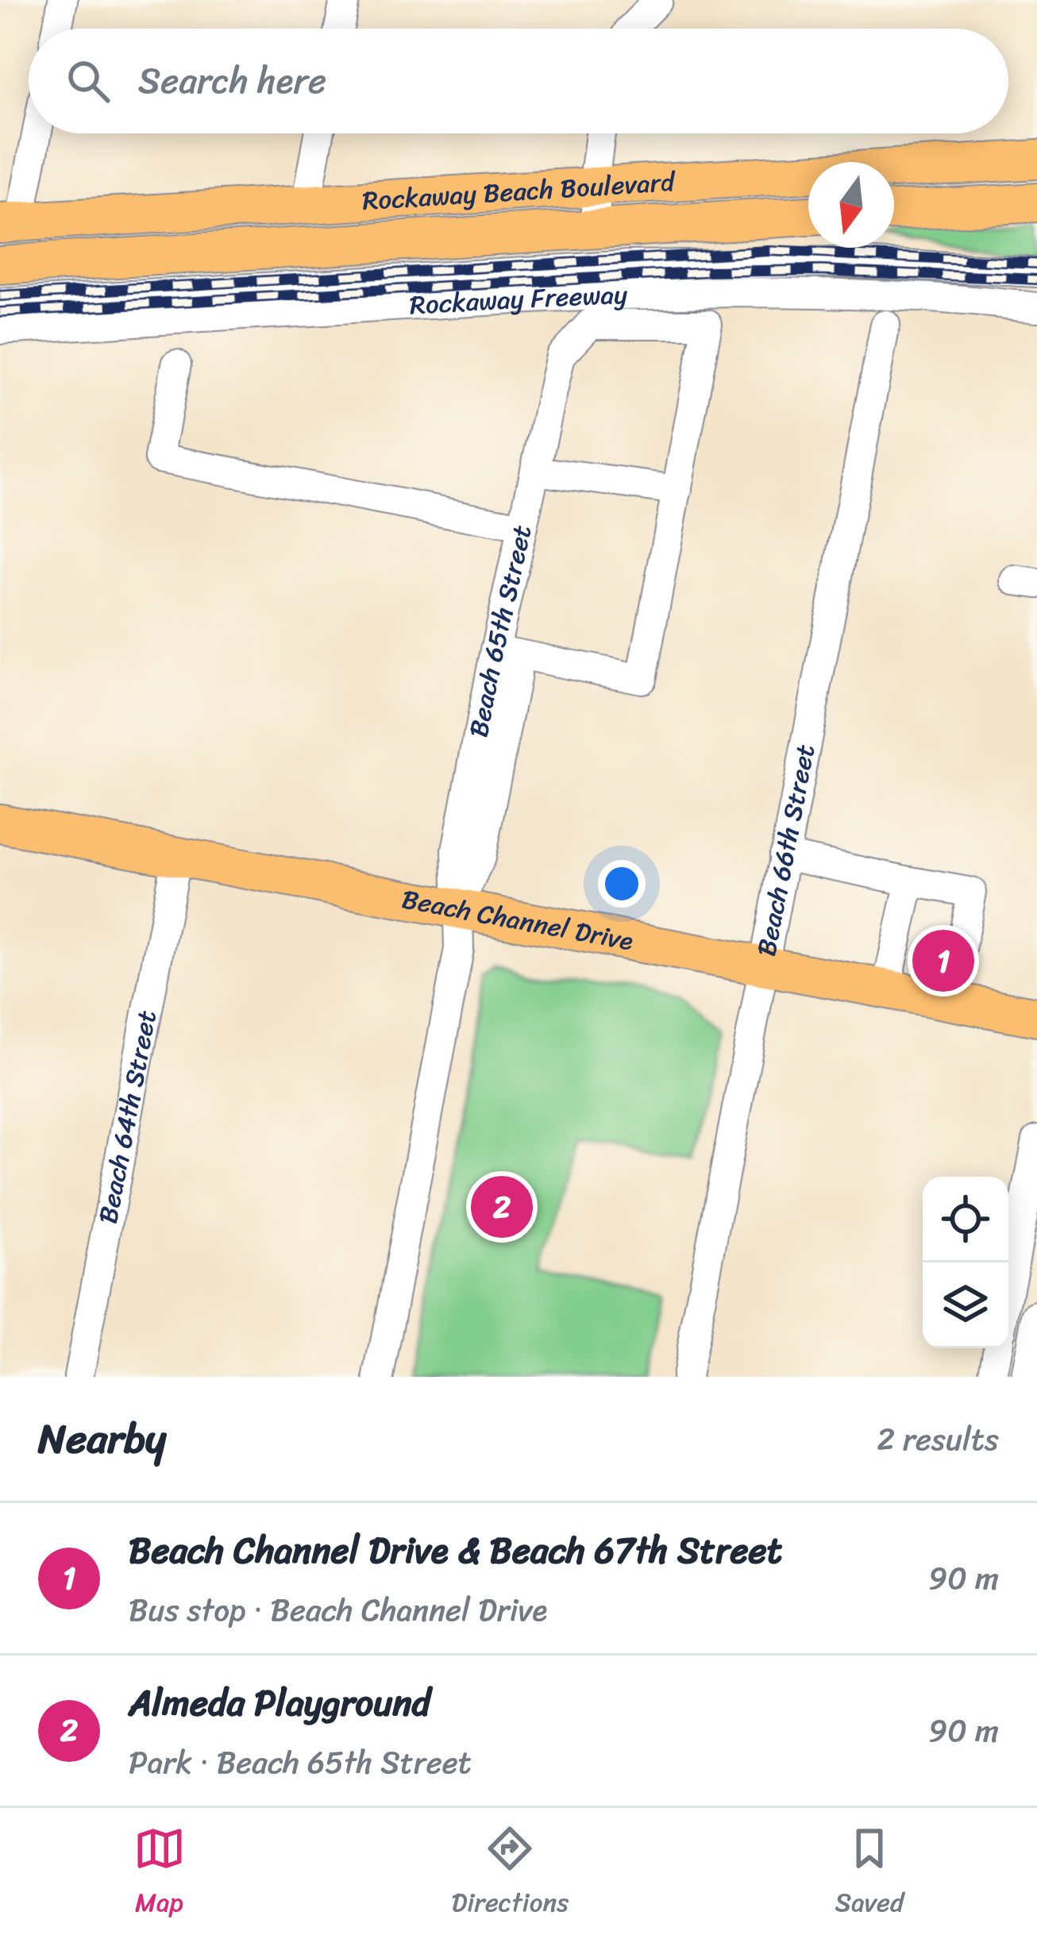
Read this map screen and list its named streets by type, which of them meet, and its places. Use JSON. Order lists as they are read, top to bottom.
{
  "streets": {
    "main road": ["Rockaway Beach Boulevard", "Beach Channel Drive"],
    "street": [
      "Rockaway Freeway",
      "Beach 65th Street",
      "Beach 66th Street",
      "Beach 64th Street"
    ]
  },
  "crossings": [
    ["Beach 65th Street", "Beach Channel Drive"],
    ["Beach 66th Street", "Beach Channel Drive"],
    ["Beach Channel Drive", "Beach 64th Street"]
  ],
  "north": "bottom",
  "page": {
    "search": "Search here",
    "pins": ["1", "2"],
    "heading": ["Nearby", "2 results"],
    "list": [
      {
        "mark": "1",
        "name": "Beach Channel Drive & Beach 67th Street",
        "note": "Bus stop · Beach Channel Drive",
        "value": "90 m"
      },
      {
        "mark": "2",
        "name": "Almeda Playground",
        "note": "Park · Beach 65th Street",
        "value": "90 m"
      }
    ],
    "nav": ["Map", "Directions", "Saved"]
  }
}
